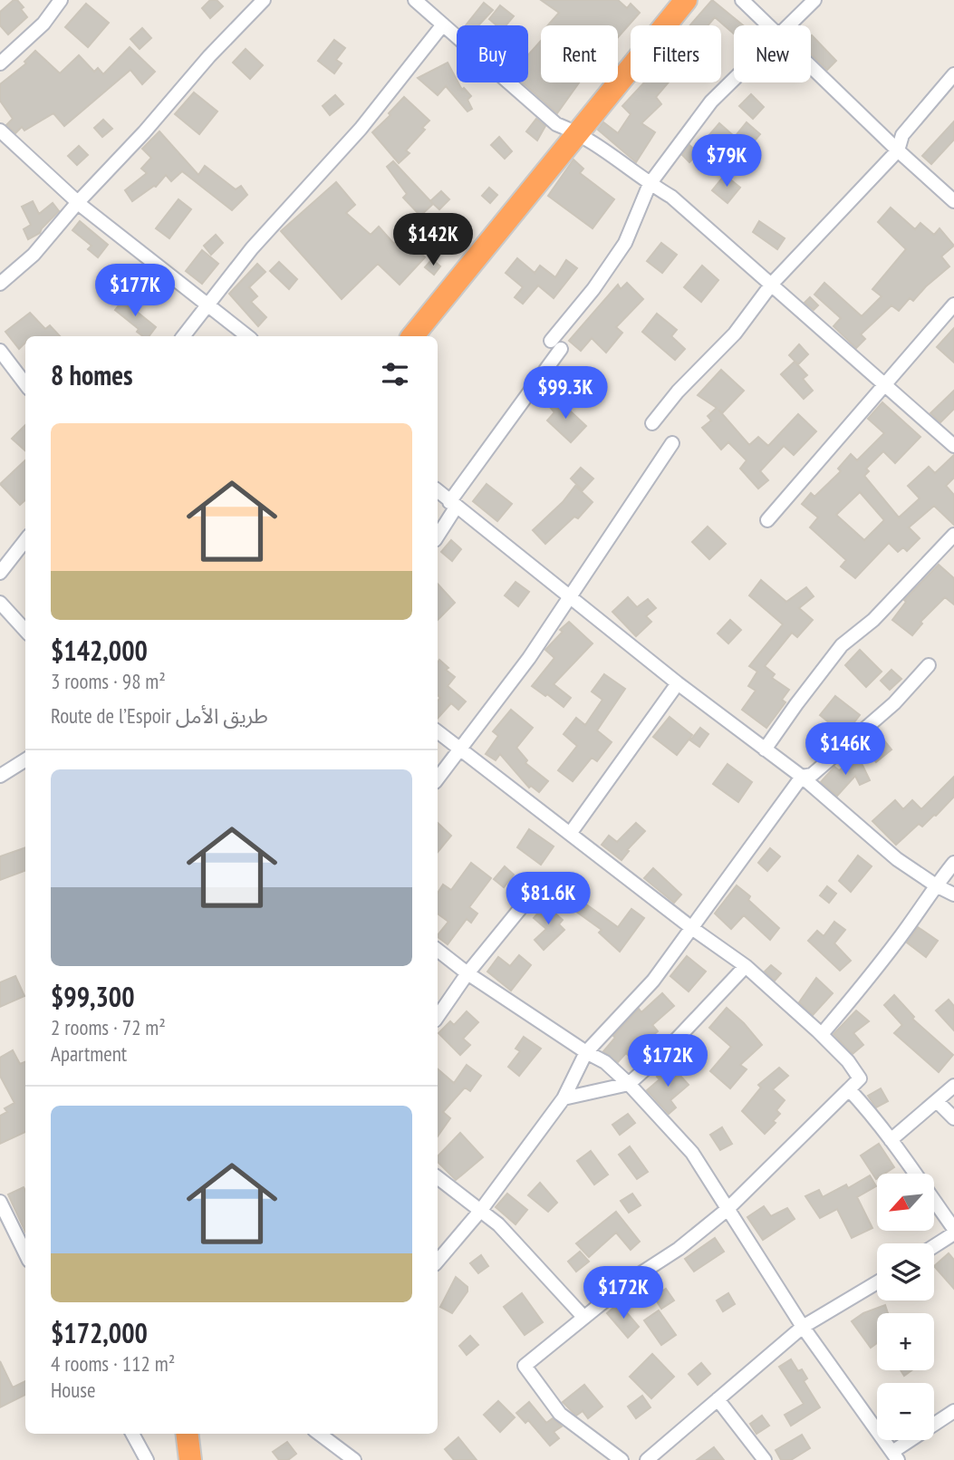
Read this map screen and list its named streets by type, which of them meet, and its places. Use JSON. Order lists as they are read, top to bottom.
{
  "north": "bottom left",
  "page": {
    "chip": [
      "Buy",
      "Rent",
      "Filters",
      "New"
    ],
    "price": [
      "$79K",
      "$142K",
      "$177K",
      "$99.3K",
      "$146K",
      "$81.6K",
      "$172K",
      "$172K"
    ],
    "heading": "8 homes",
    "list": [
      {
        "name": "$142,000",
        "note": "3 rooms · 98 m² · Route de l’Espoir طريق الأمل"
      },
      {
        "name": "$99,300",
        "note": "2 rooms · 72 m² · Apartment"
      },
      {
        "name": "$172,000",
        "note": "4 rooms · 112 m² · House"
      }
    ],
    "map_buttons": ["+", "−"]
  }
}
